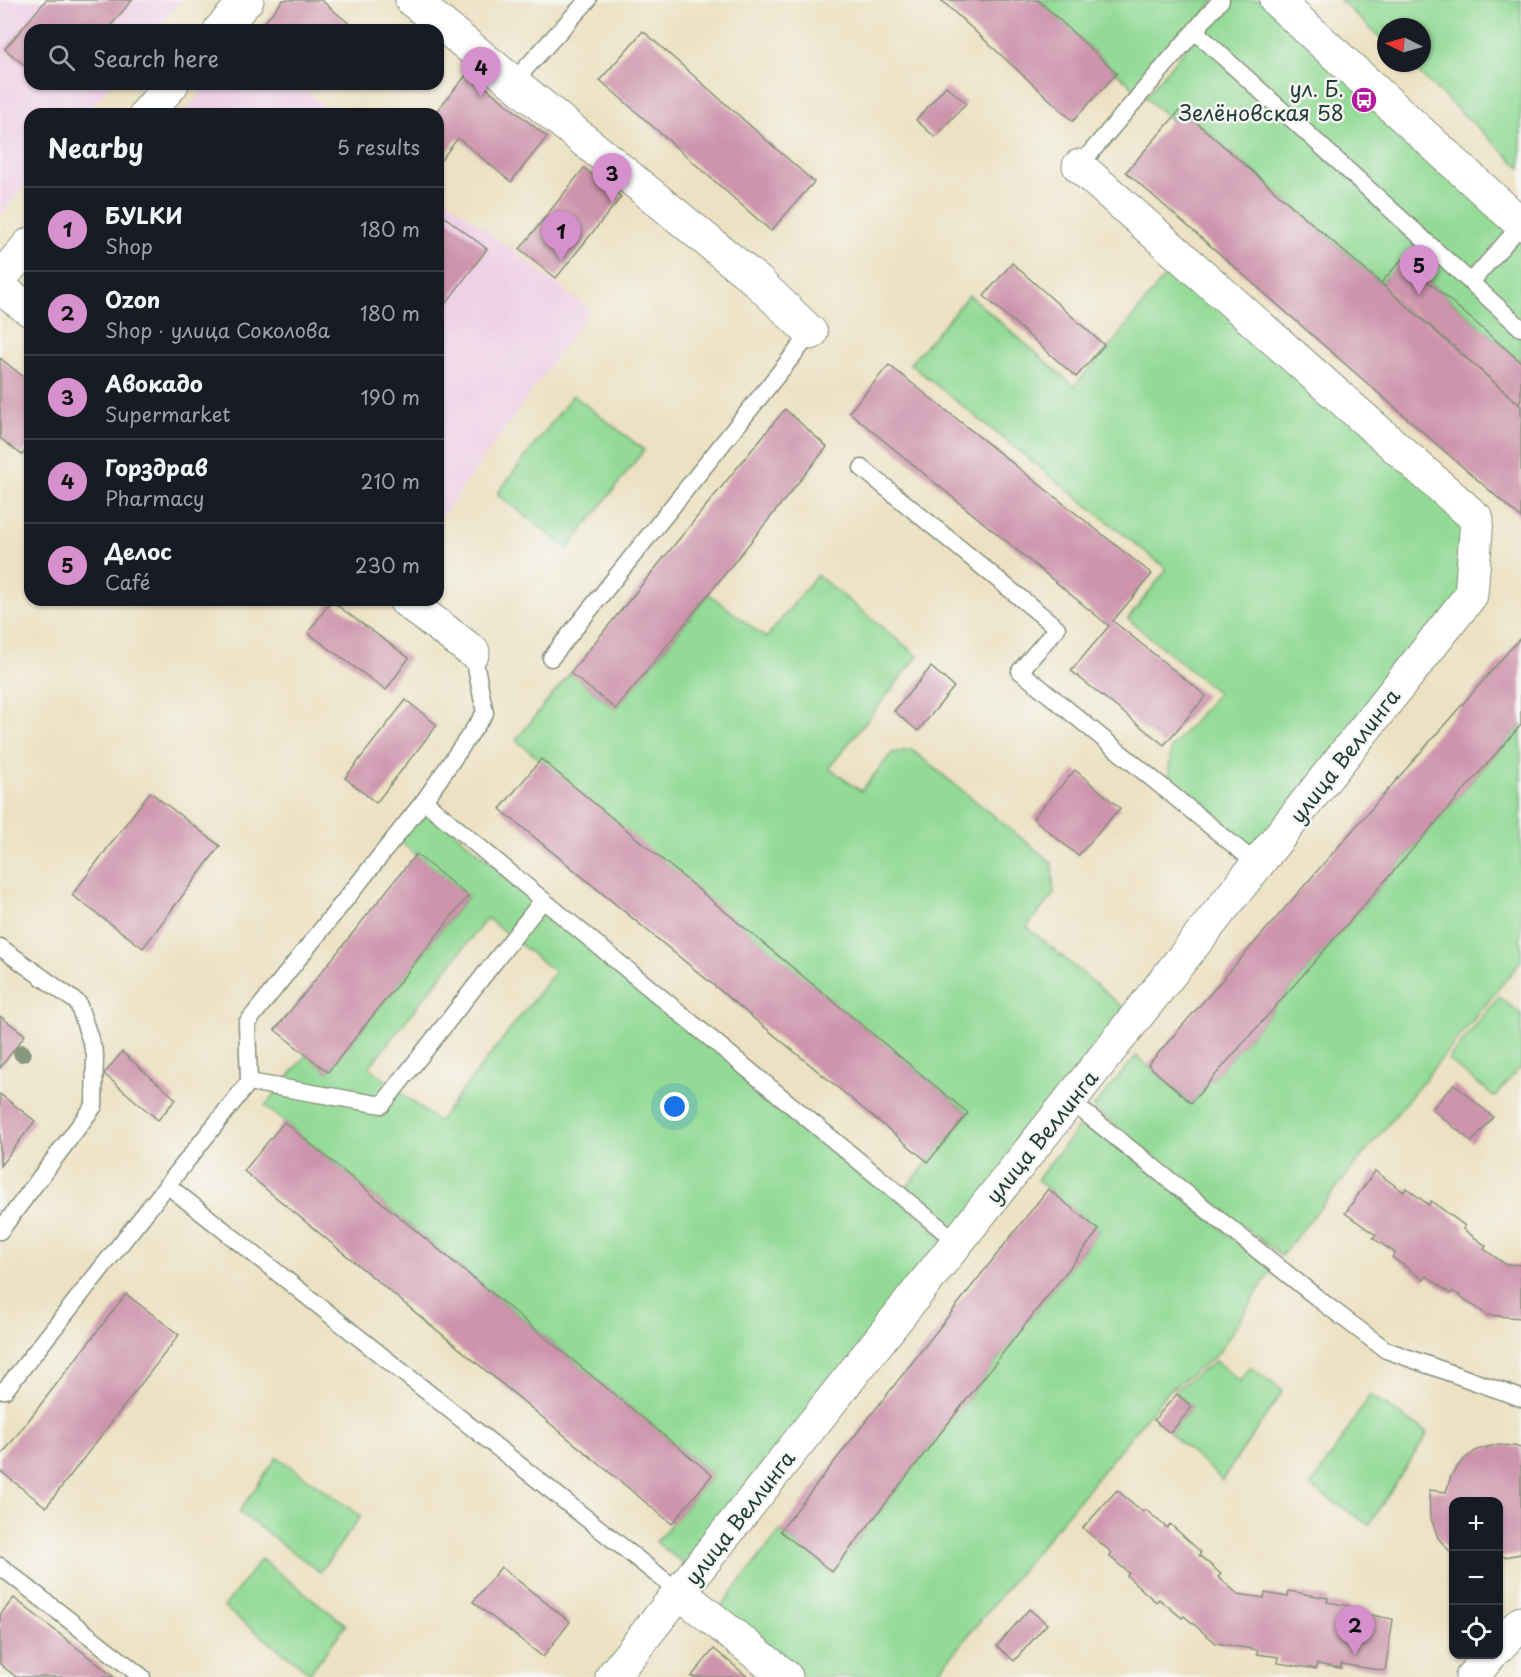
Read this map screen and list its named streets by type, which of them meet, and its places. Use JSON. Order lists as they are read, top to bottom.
{
  "streets": {
    "street": ["улица Веллинга"]
  },
  "places": {
    "bus stop": ["ул. Б. Зелёновская 58"]
  },
  "north": "left",
  "page": {
    "search": "Search here",
    "pins": [
      "4",
      "3",
      "1",
      "5",
      "2"
    ],
    "heading": ["Nearby", "5 results"],
    "list": [
      {
        "mark": "1",
        "name": "БУLКИ",
        "note": "Shop",
        "value": "180 m"
      },
      {
        "mark": "2",
        "name": "Ozon",
        "note": "Shop · улица Соколова",
        "value": "180 m"
      },
      {
        "mark": "3",
        "name": "Авокадо",
        "note": "Supermarket",
        "value": "190 m"
      },
      {
        "mark": "4",
        "name": "Горздрав",
        "note": "Pharmacy",
        "value": "210 m"
      },
      {
        "mark": "5",
        "name": "Делос",
        "note": "Café",
        "value": "230 m"
      }
    ],
    "map_buttons": ["+", "−"]
  }
}
